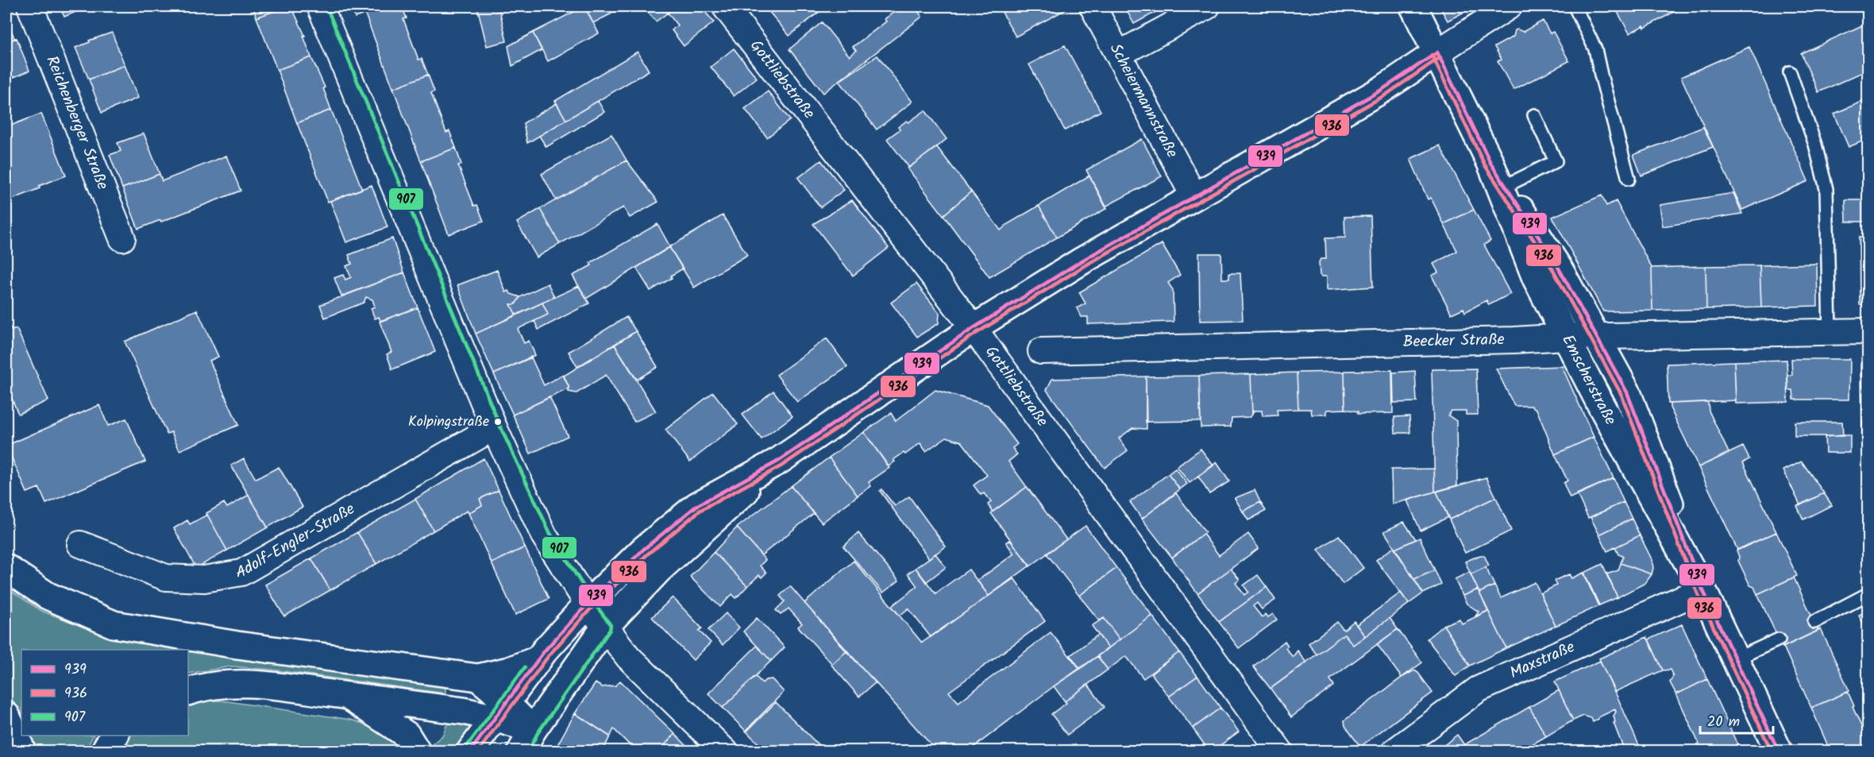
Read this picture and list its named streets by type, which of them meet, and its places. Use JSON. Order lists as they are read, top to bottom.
{
  "streets": {
    "main road": ["Emscherstraße"],
    "street": [
      "Gottliebstraße",
      "Scheiermannstraße",
      "Reichenberger Straße",
      "Beecker Straße",
      "Adolf-Engler-Straße",
      "Maxstraße"
    ]
  },
  "crossings": [
    ["Beecker Straße", "Emscherstraße"],
    ["Emscherstraße", "Maxstraße"]
  ],
  "places": ["Kolpingstraße"],
  "lines": ["transit line 907", "transit line 939", "transit line 936"],
  "legend": ["939", "936", "907"],
  "scale_bar": "20 m"
}
